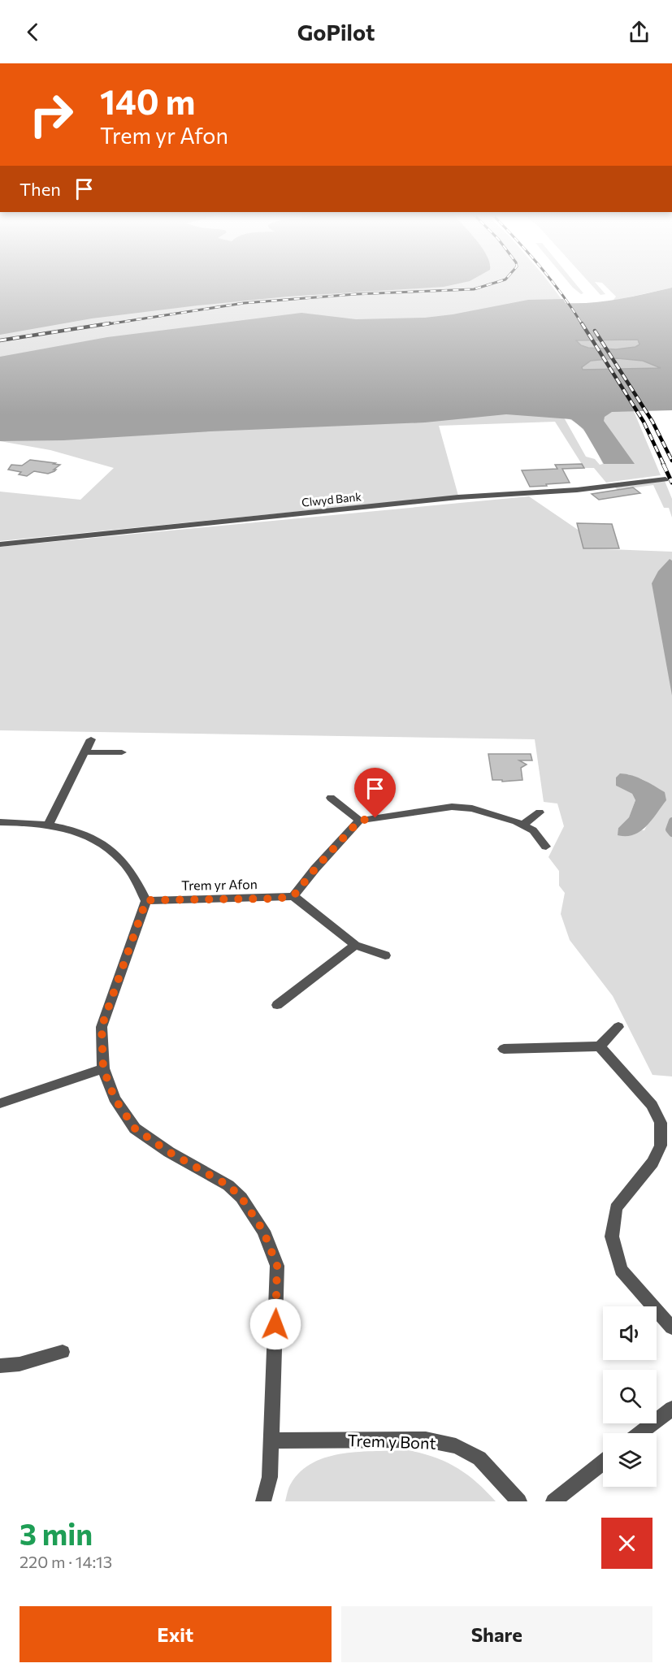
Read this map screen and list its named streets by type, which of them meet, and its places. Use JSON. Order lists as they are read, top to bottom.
{
  "streets": {
    "street": ["Clwyd Bank", "Trem yr Afon", "Trem y Bont"]
  },
  "page": {
    "header": "GoPilot",
    "turn": ["140 m", "Trem yr Afon"],
    "then": "Then",
    "heading": ["3 min", "220 m · 14:13"],
    "buttons": ["Exit", "Share"]
  }
}
